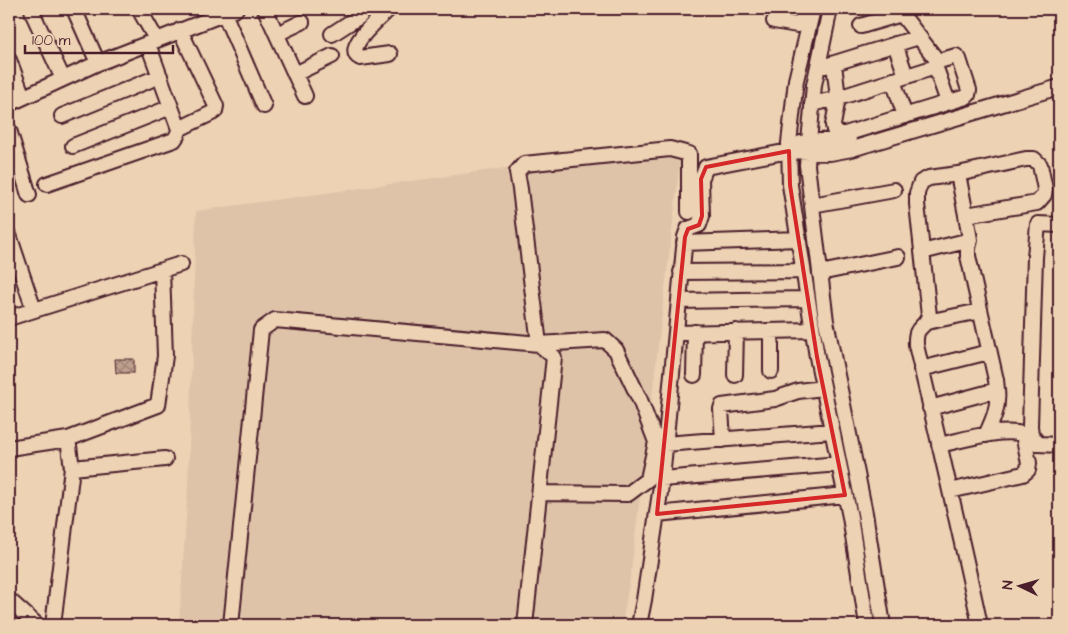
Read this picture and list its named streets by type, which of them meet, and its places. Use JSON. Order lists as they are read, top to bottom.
{
  "scale_bar": "100 m",
  "north": "left"
}
